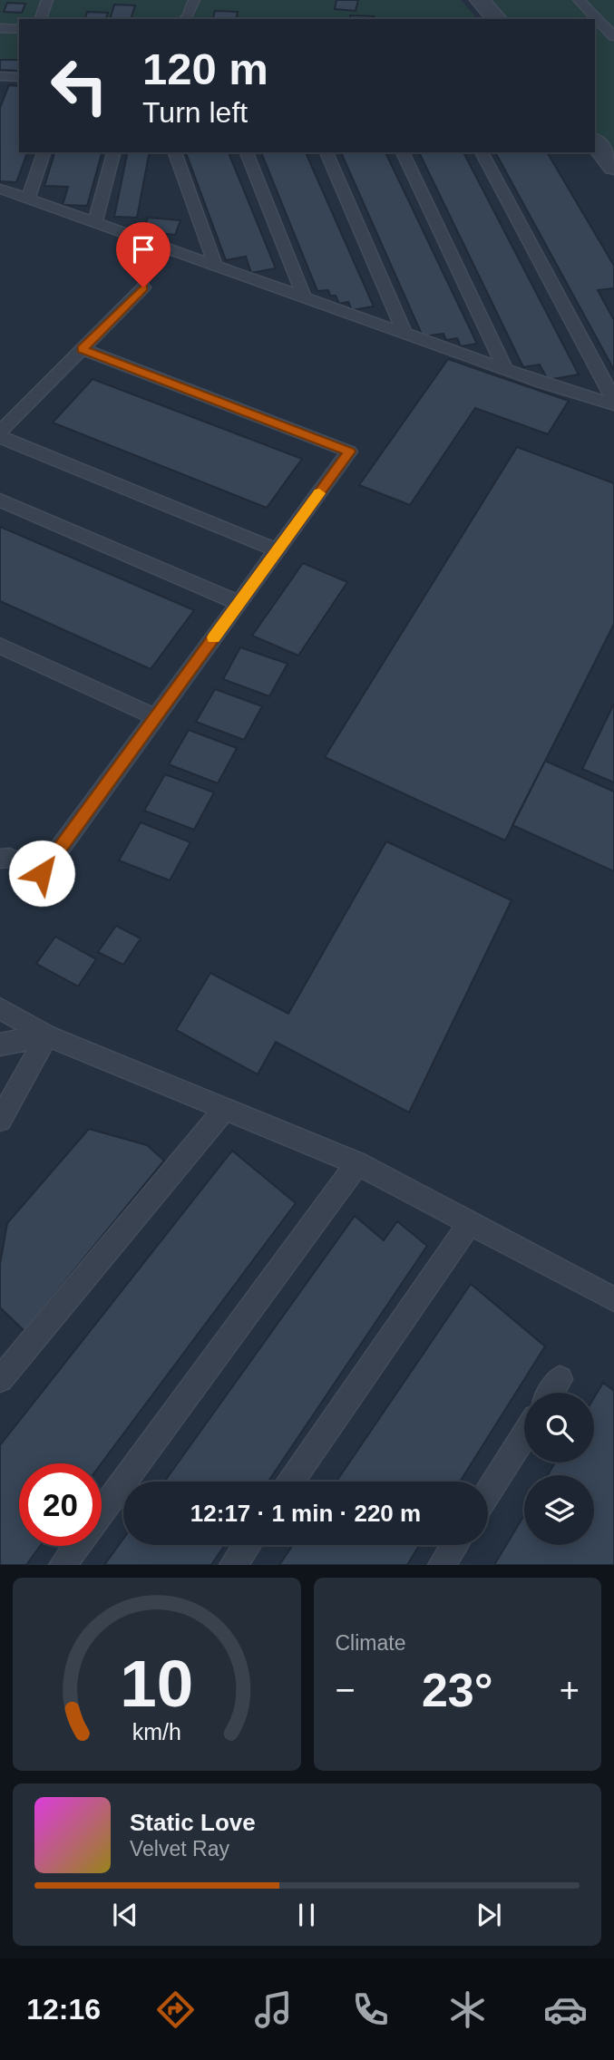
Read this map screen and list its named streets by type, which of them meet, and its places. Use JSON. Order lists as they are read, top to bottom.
{
  "page": {
    "turn": ["120 m", "Turn left"],
    "limit": "20",
    "trip": "12:17 · 1 min · 220 m",
    "tile": "Climate",
    "heat": ["−", "23°", "+"],
    "song": ["Static Love", "Velvet Ray"],
    "tabs": "12:16",
    "gauge": ["10", "km/h"]
  }
}
